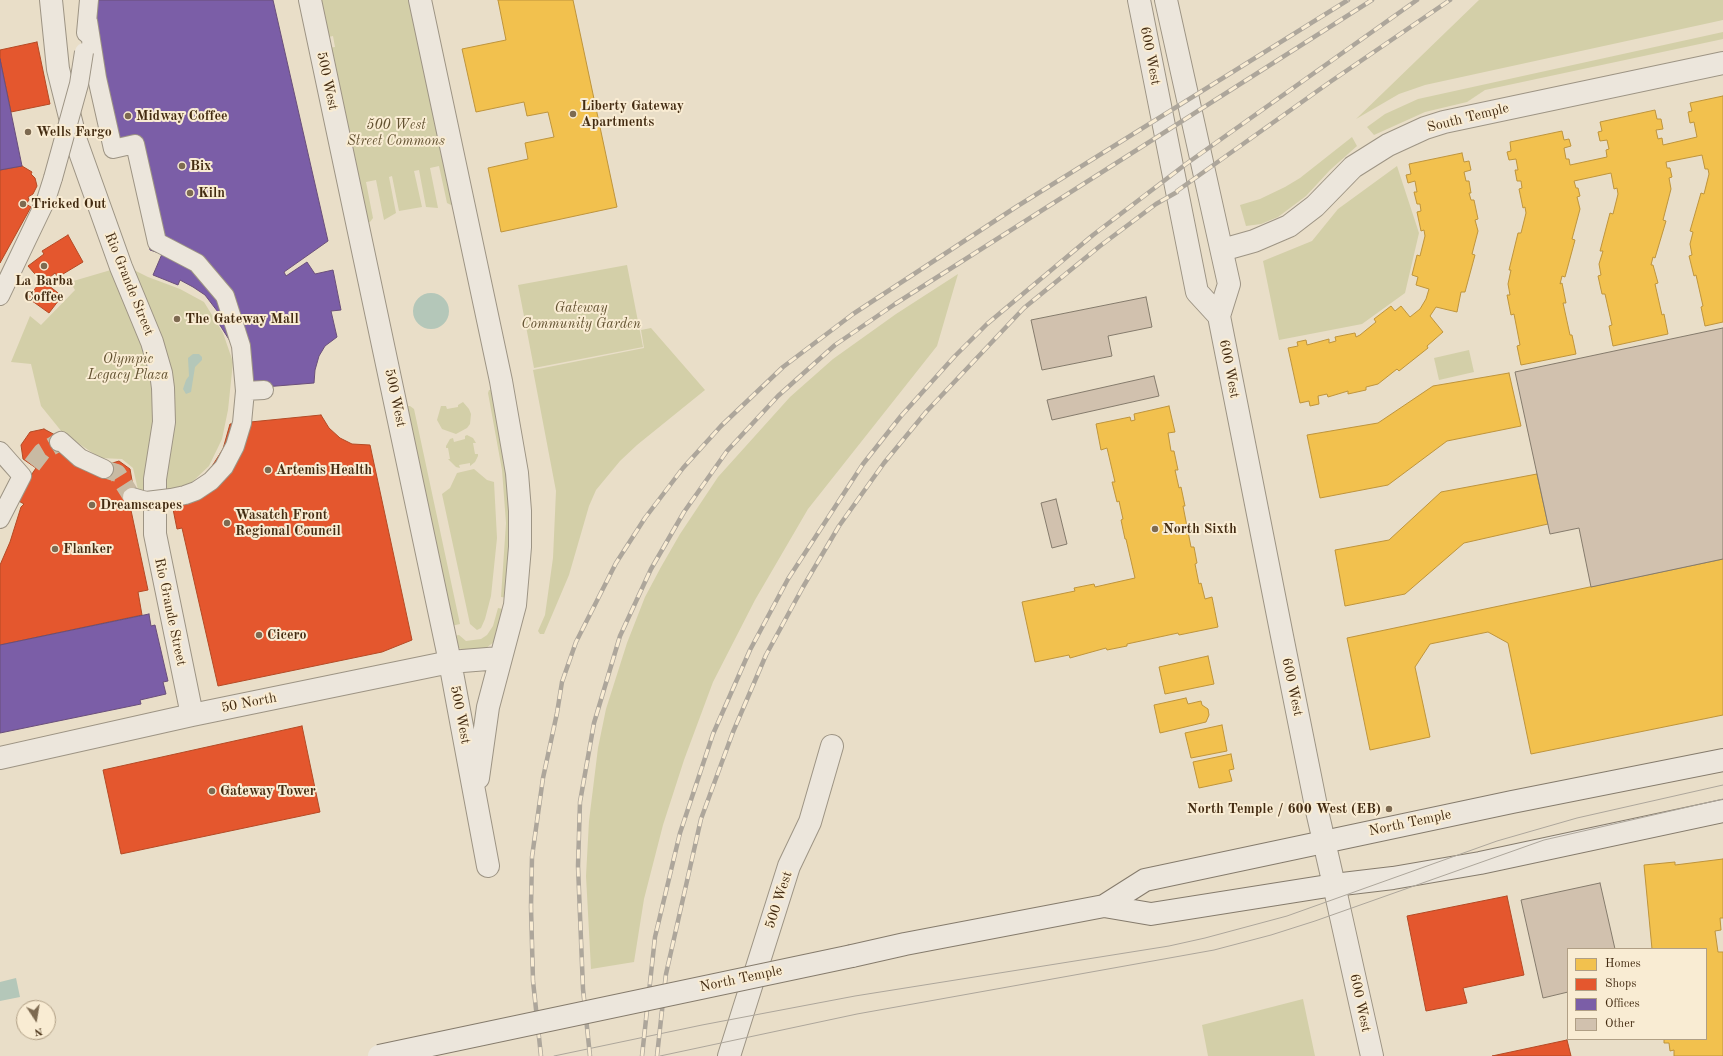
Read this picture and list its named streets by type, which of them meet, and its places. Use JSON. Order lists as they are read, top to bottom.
{
  "streets": {
    "street": [
      "600 West",
      "500 West",
      "South Temple",
      "Rio Grande Street",
      "50 North",
      "North Temple"
    ]
  },
  "crossings": [
    ["600 West", "South Temple"],
    ["600 West", "North Temple"],
    ["500 West", "50 North"],
    ["Rio Grande Street", "50 North"]
  ],
  "parks": ["500 West Street Commons", "Gateway Community Garden", "Olympic Legacy Plaza"],
  "places": [
    "Liberty Gateway Apartments",
    "Midway Coffee",
    "Wells Fargo",
    "Bix",
    "Kiln",
    "Tricked Out",
    "La Barba Coffee",
    "The Gateway Mall",
    "Artemis Health",
    "Dreamscapes",
    "Wasatch Front Regional Council",
    "North Sixth",
    "Flanker",
    "Cicero",
    "Gateway Tower",
    "North Temple / 600 West (EB)"
  ],
  "legend": [
    "Homes",
    "Shops",
    "Offices",
    "Other"
  ],
  "north": "bottom"
}
